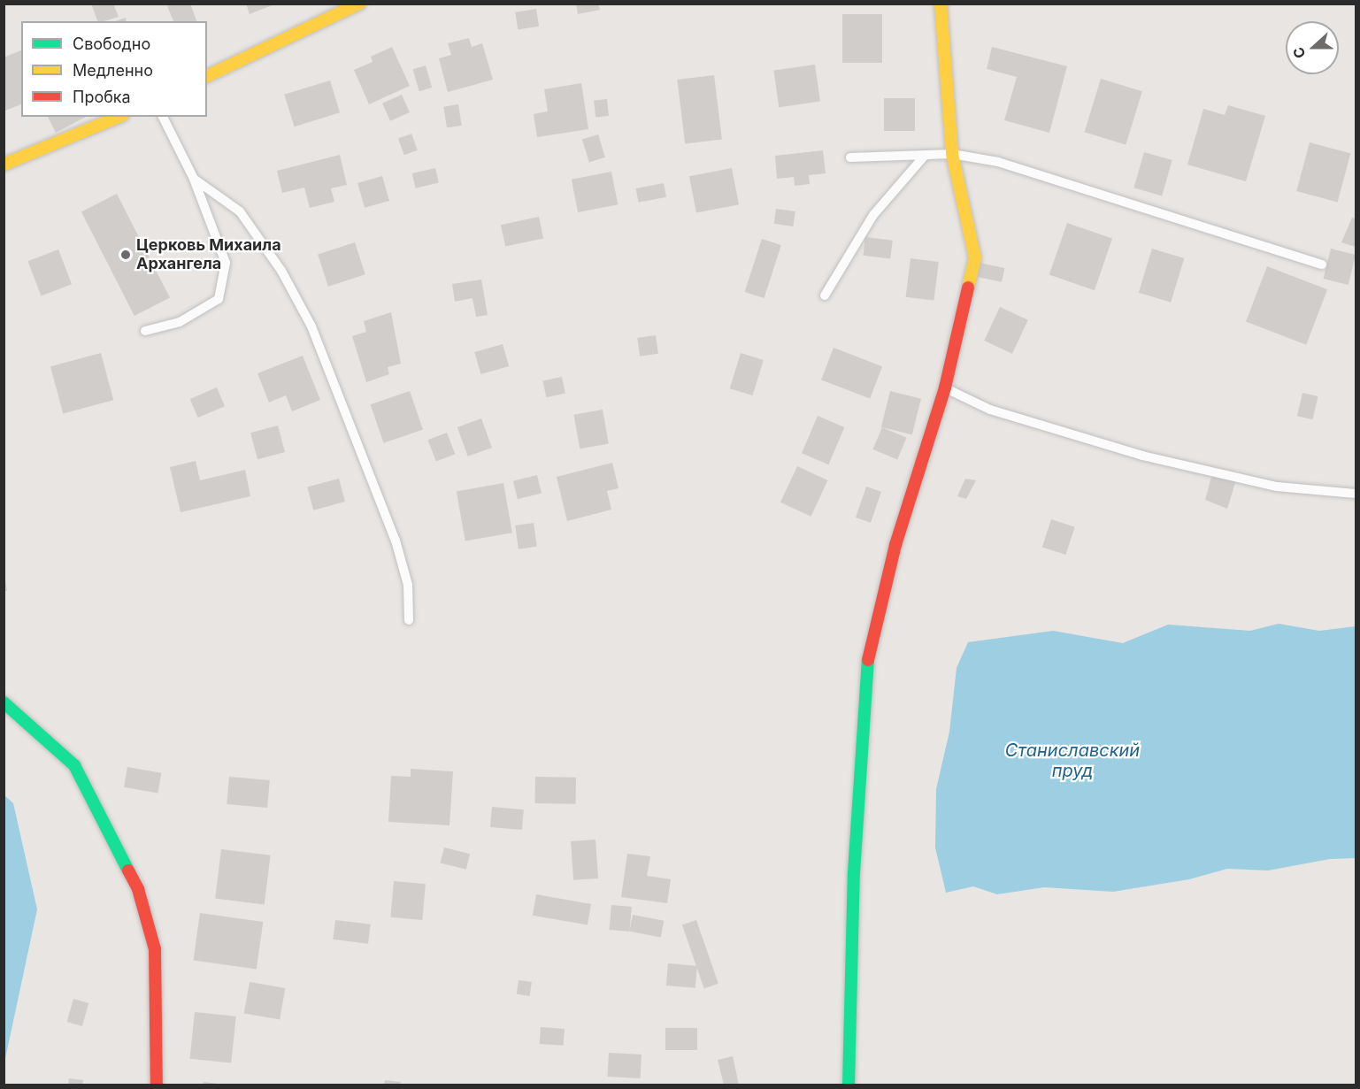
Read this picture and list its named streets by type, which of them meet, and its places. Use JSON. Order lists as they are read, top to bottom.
{
  "water": ["Станиславский пруд"],
  "places": ["Церковь Михаила Архангела"],
  "legend": ["Свободно", "Медленно", "Пробка"],
  "north": "left"
}
